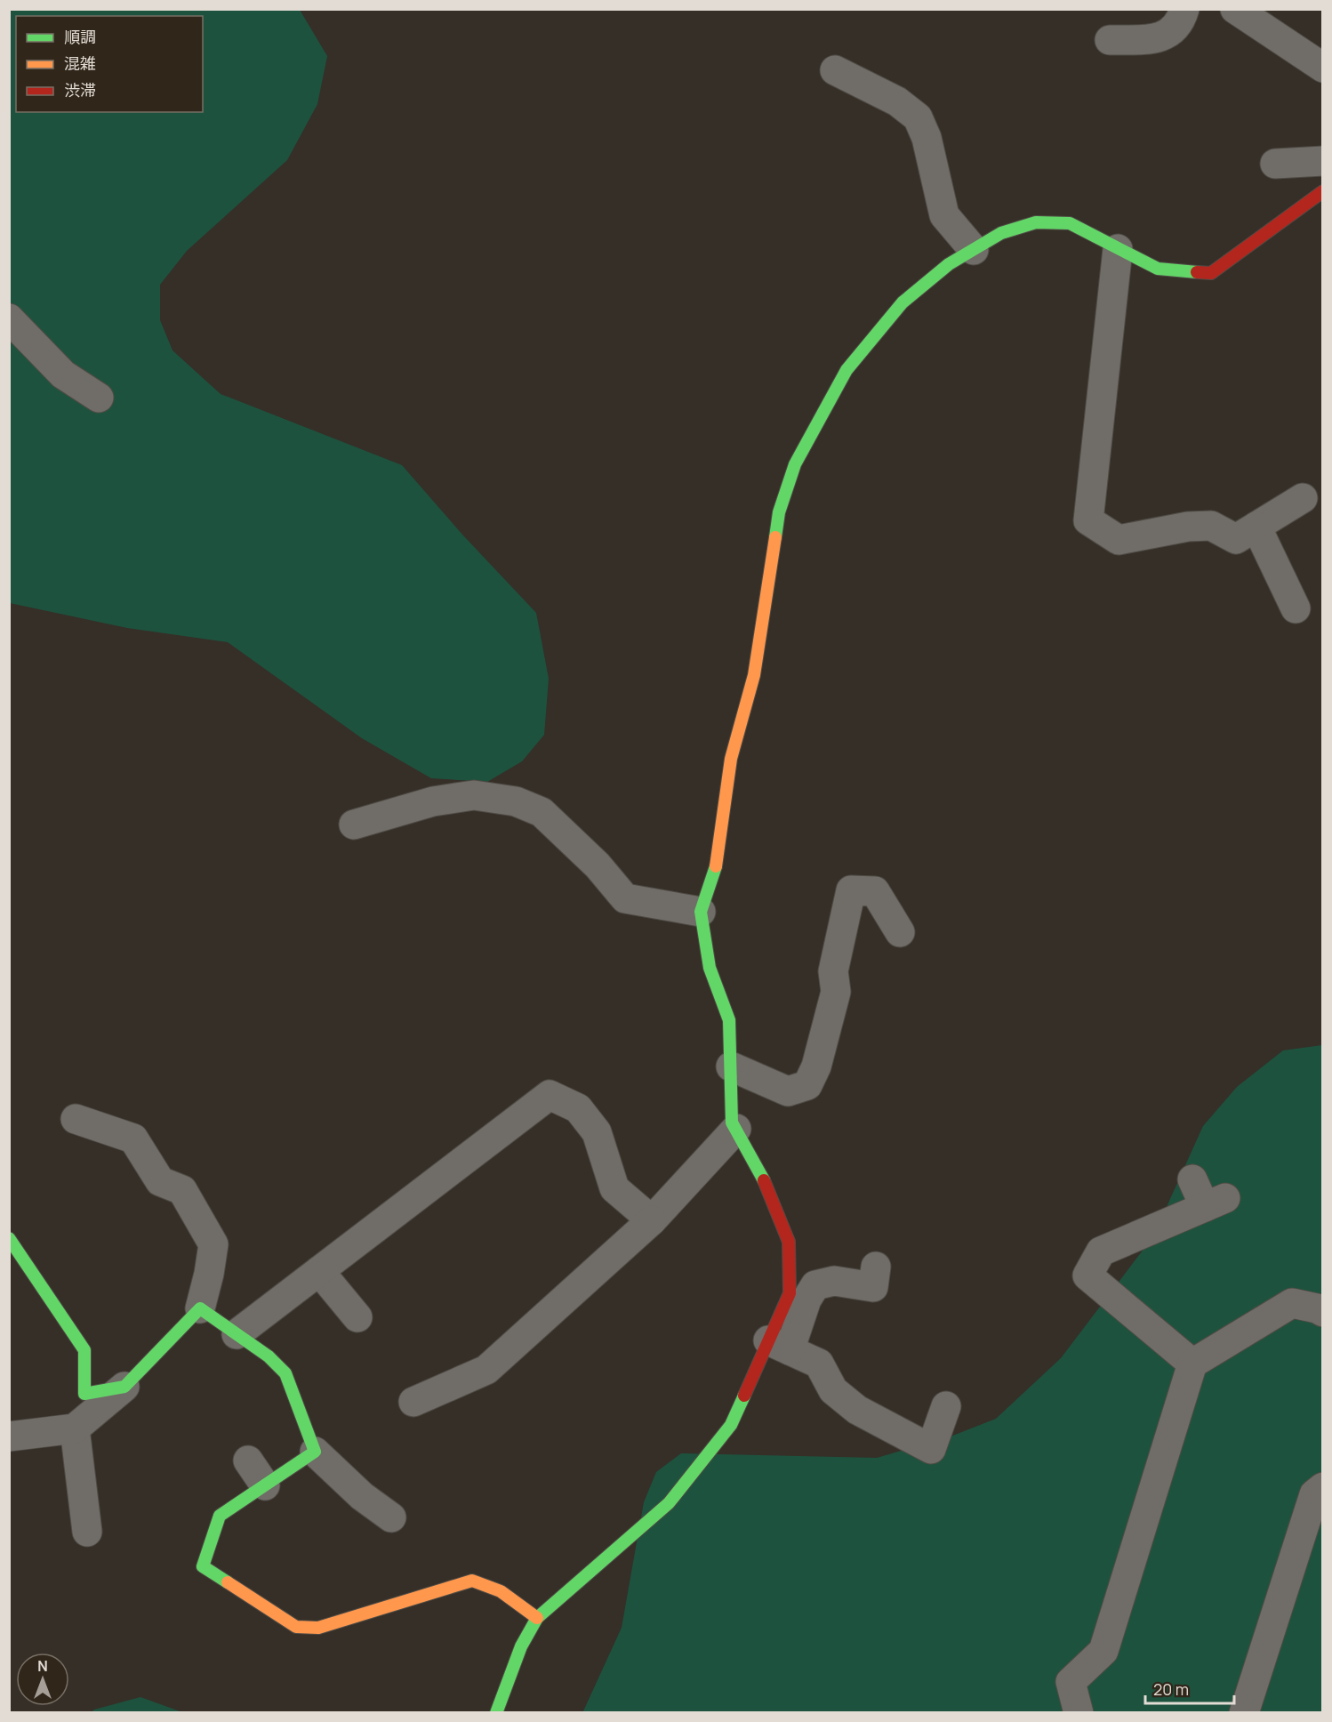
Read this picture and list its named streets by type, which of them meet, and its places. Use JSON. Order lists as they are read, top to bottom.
{
  "legend": ["順調", "混雑", "渋滞"],
  "scale_bar": "20 m",
  "north": "top"
}
